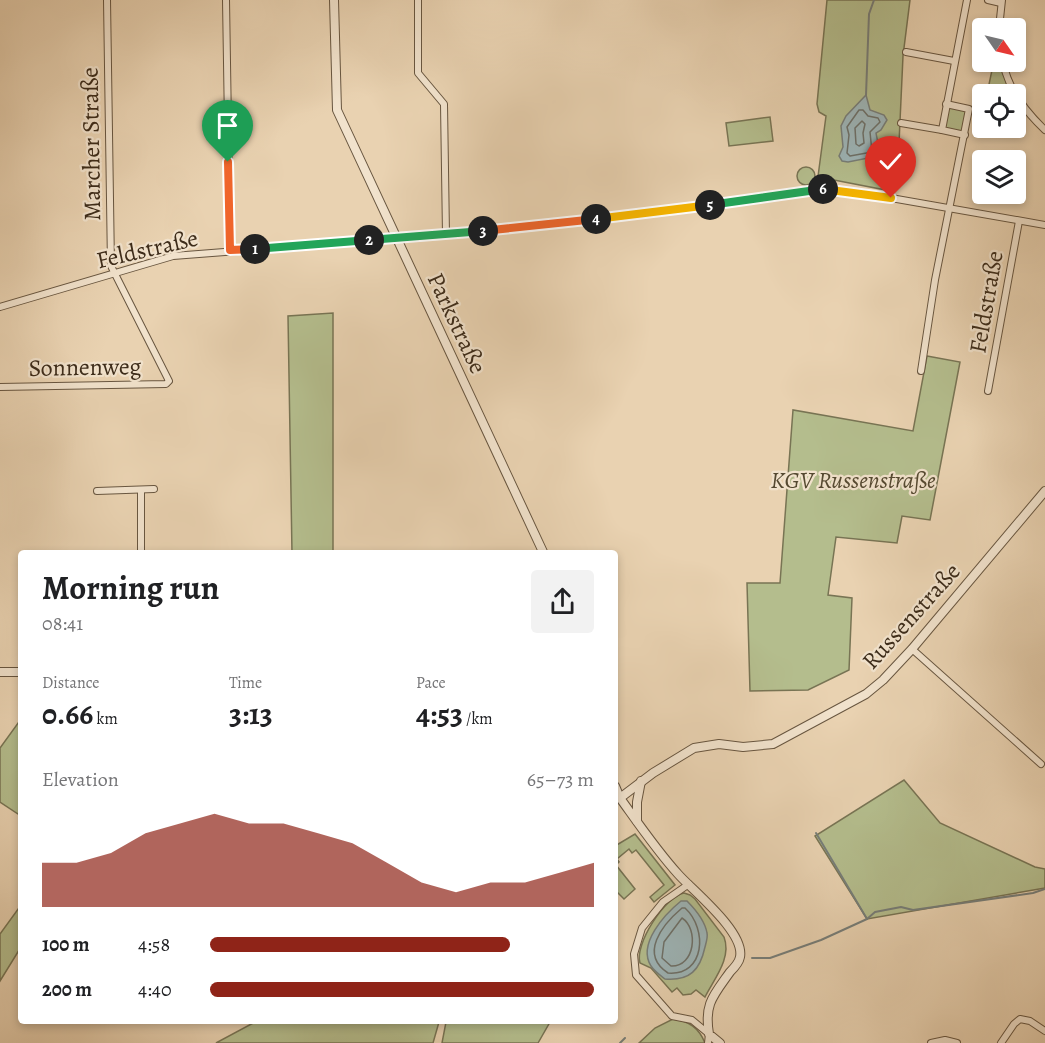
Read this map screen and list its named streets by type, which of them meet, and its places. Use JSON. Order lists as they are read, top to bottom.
{
  "streets": {
    "street": [
      "Marcher Straße",
      "Feldstraße",
      "Parkstraße",
      "Sonnenweg",
      "Russenstraße"
    ]
  },
  "crossings": [
    ["Marcher Straße", "Feldstraße"],
    ["Marcher Straße", "Sonnenweg"],
    ["Feldstraße", "Parkstraße"]
  ],
  "parks": ["KGV Russenstraße"],
  "north": "bottom right",
  "page": {
    "pins": [
      "6",
      "5",
      "4",
      "3",
      "2",
      "1"
    ],
    "heading": ["Morning run", "08:41"],
    "stats": [
      ["Distance", "0.66 km"],
      ["Time", "3:13"],
      ["Pace", "4:53 /km"]
    ],
    "chart": ["Elevation", "65–73 m"],
    "list": [
      {
        "name": "100 m",
        "note": "4:58"
      },
      {
        "name": "200 m",
        "note": "4:40"
      }
    ]
  }
}
